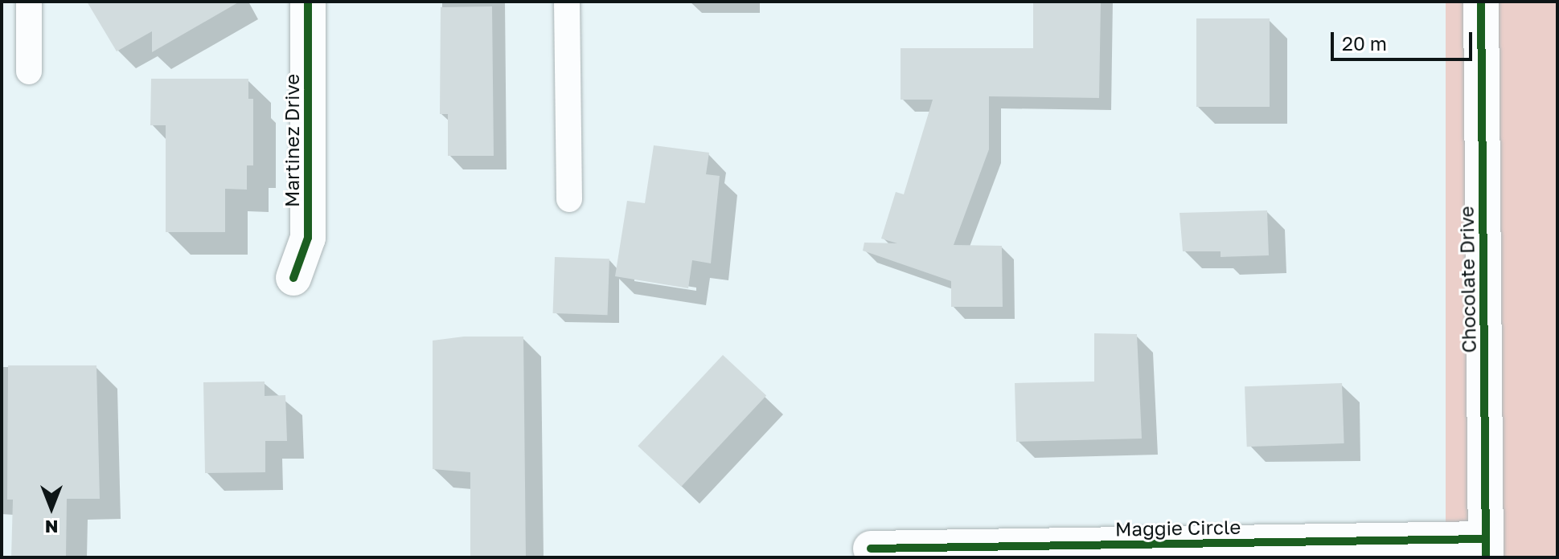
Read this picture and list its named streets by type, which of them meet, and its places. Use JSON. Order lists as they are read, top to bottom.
{
  "streets": {
    "street": ["Martinez Drive", "Chocolate Drive", "Maggie Circle"]
  },
  "crossings": [
    ["Chocolate Drive", "Maggie Circle"]
  ],
  "scale_bar": "20 m",
  "north": "bottom"
}
